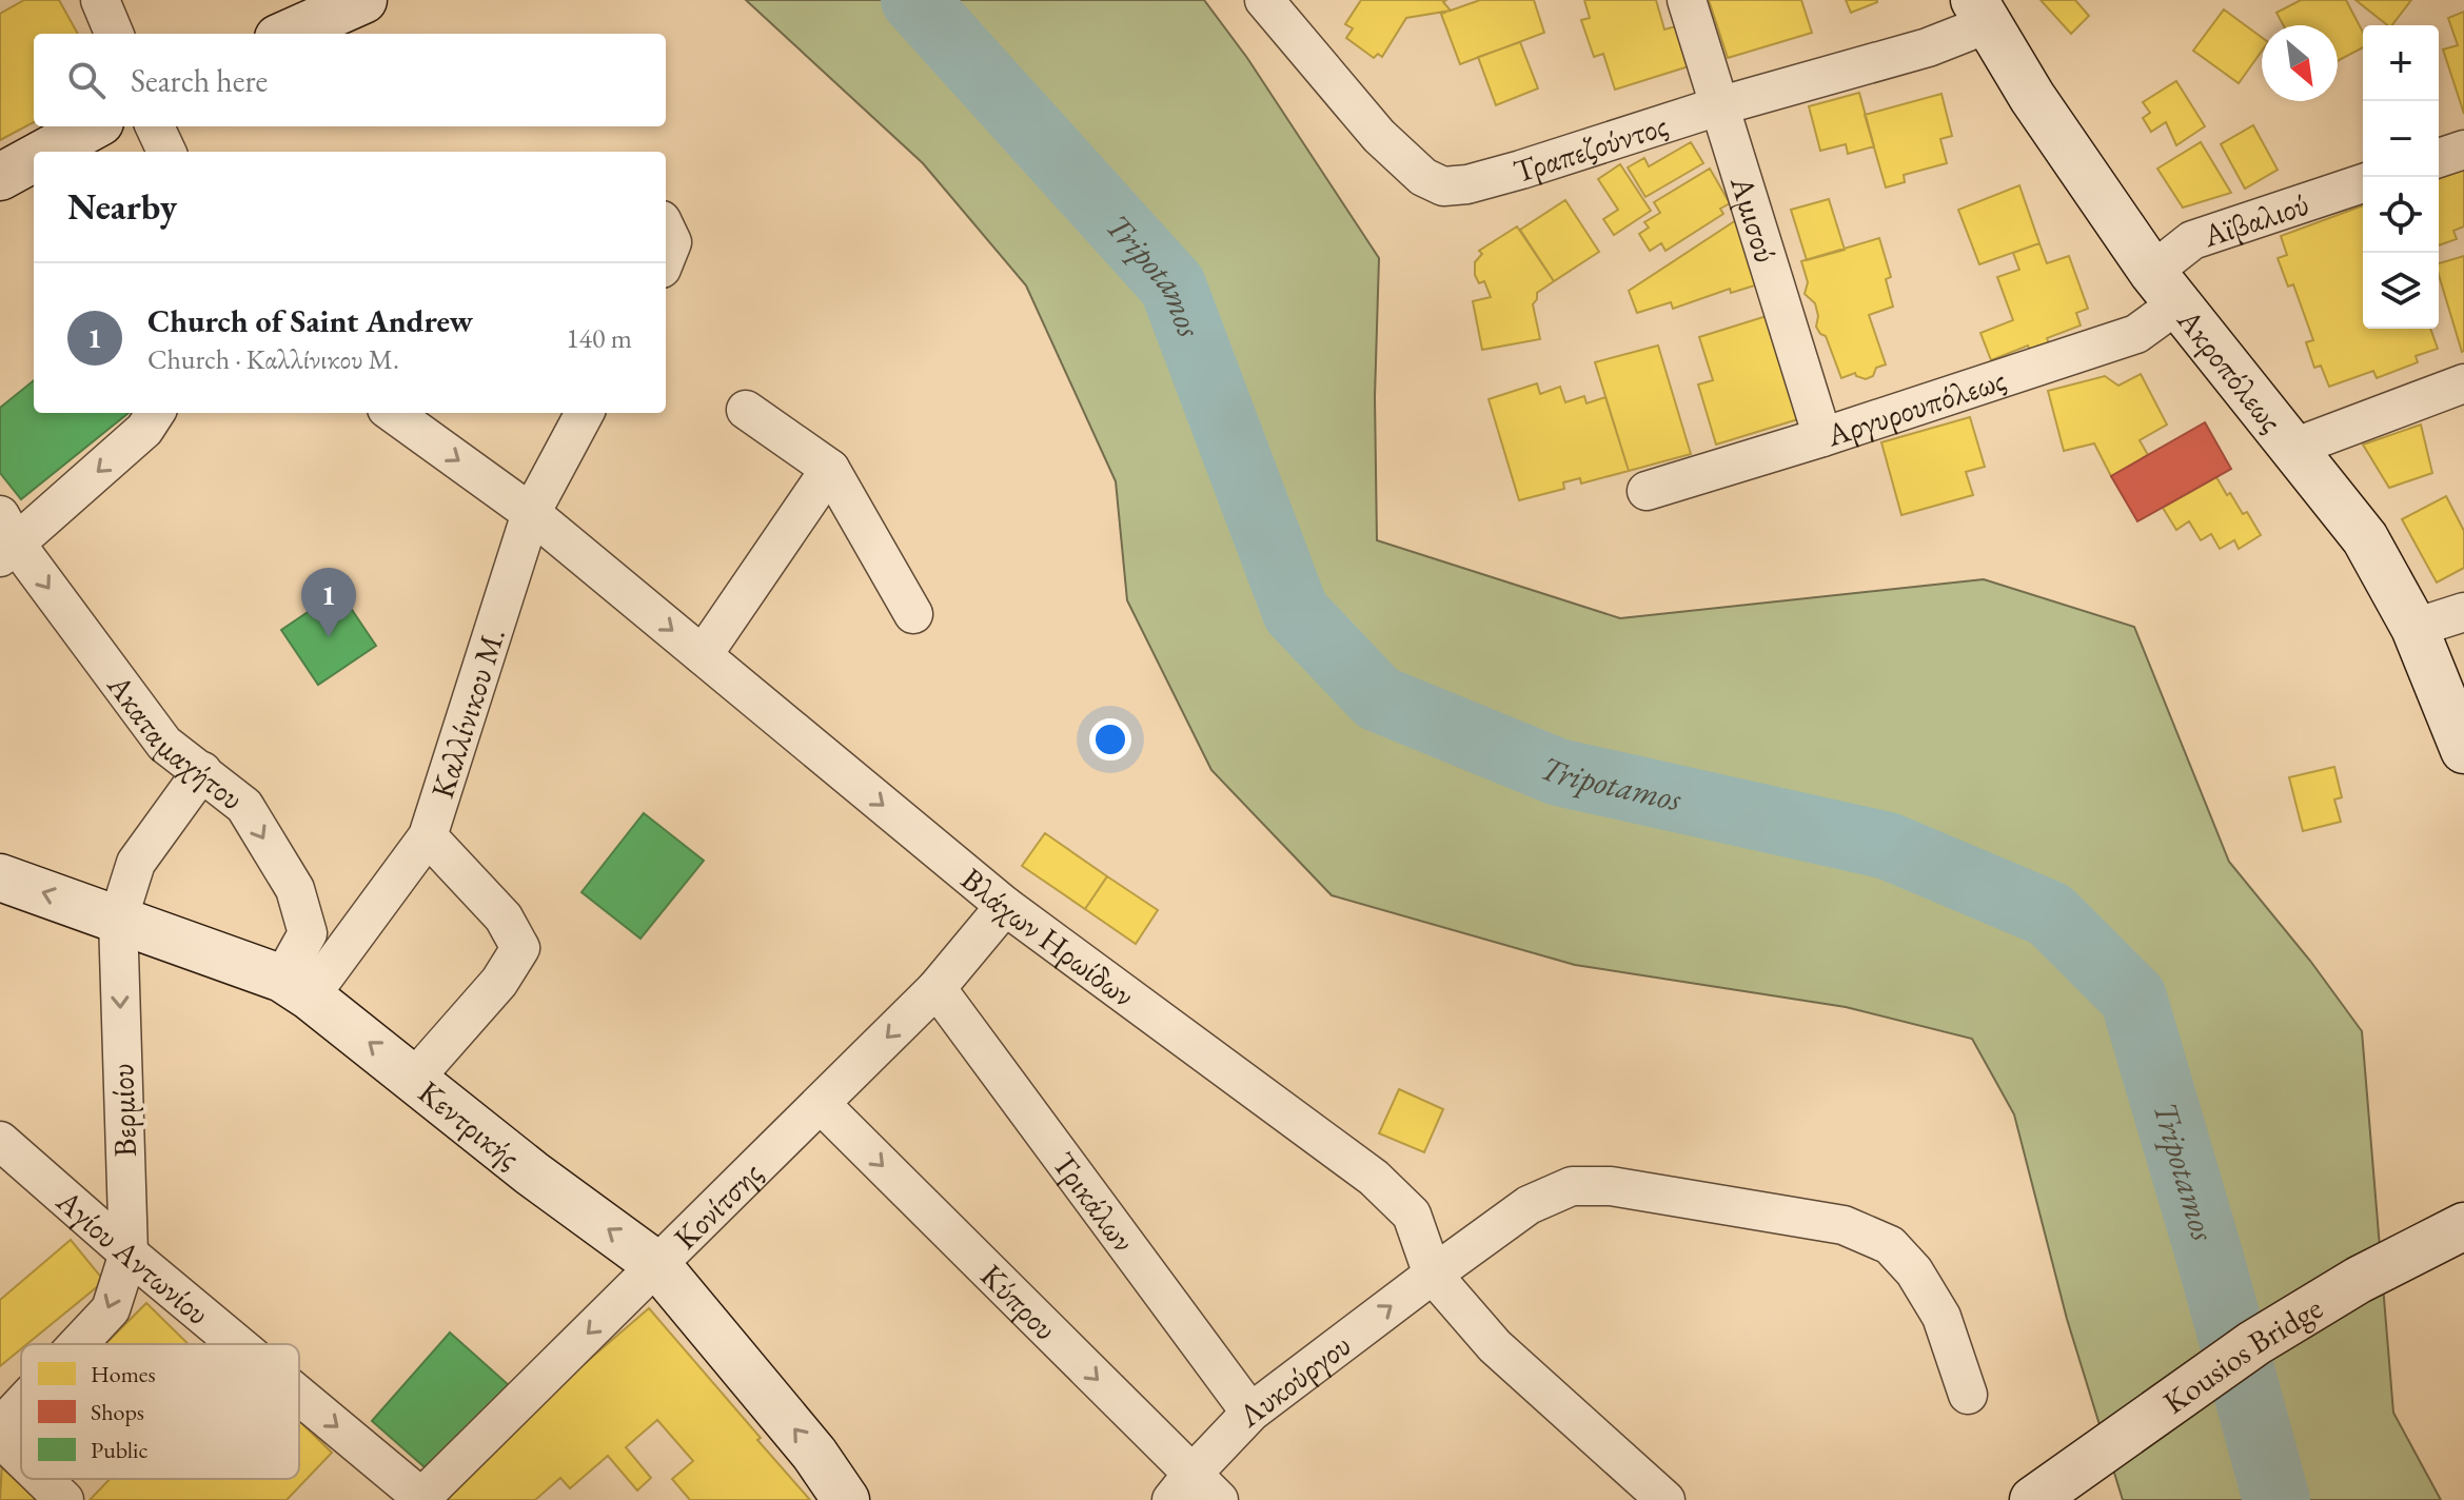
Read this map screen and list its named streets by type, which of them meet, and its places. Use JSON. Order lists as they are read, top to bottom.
{
  "streets": {
    "street": [
      "Τραπεζούντος",
      "Αμισού",
      "Αϊβαλιού",
      "Ακροπόλεως",
      "Αργυρουπόλεως",
      "Καλλίνικου Μ.",
      "Ακαταμαχήτου",
      "Βλάχων Ηρωίδων",
      "Βερμίου",
      "Κεντρικής",
      "Τρικάλων",
      "Κονίτσης",
      "Αγίου Αντωνίου",
      "Κύπρου",
      "Kousios Bridge",
      "Λυκούργου"
    ]
  },
  "crossings": [
    ["Τραπεζούντος", "Αμισού"],
    ["Τραπεζούντος", "Ακροπόλεως"],
    ["Αμισού", "Αργυρουπόλεως"],
    ["Αϊβαλιού", "Ακροπόλεως"],
    ["Αϊβαλιού", "Αργυρουπόλεως"],
    ["Ακροπόλεως", "Αργυρουπόλεως"],
    ["Καλλίνικου Μ.", "Ακαταμαχήτου"],
    ["Καλλίνικου Μ.", "Βλάχων Ηρωίδων"],
    ["Καλλίνικου Μ.", "Κεντρικής"],
    ["Ακαταμαχήτου", "Βερμίου"],
    ["Ακαταμαχήτου", "Κεντρικής"],
    ["Βλάχων Ηρωίδων", "Κονίτσης"],
    ["Βλάχων Ηρωίδων", "Λυκούργου"],
    ["Βερμίου", "Κεντρικής"],
    ["Βερμίου", "Αγίου Αντωνίου"],
    ["Κεντρικής", "Κονίτσης"],
    ["Τρικάλων", "Κονίτσης"],
    ["Τρικάλων", "Λυκούργου"],
    ["Κονίτσης", "Αγίου Αντωνίου"],
    ["Κονίτσης", "Κύπρου"],
    ["Κύπρου", "Λυκούργου"]
  ],
  "one_way": [
    "Ακαταμαχήτου",
    "Βερμίου",
    "Κεντρικής",
    "Κονίτσης",
    "Αγίου Αντωνίου",
    "Κύπρου"
  ],
  "water": ["Tripotamos"],
  "legend": ["Homes", "Shops", "Public"],
  "north": "bottom right",
  "page": {
    "map_buttons": ["+", "−"],
    "search": "Search here",
    "heading": "Nearby",
    "list": [
      {
        "mark": "1",
        "name": "Church of Saint Andrew",
        "note": "Church · Καλλίνικου Μ.",
        "value": "140 m"
      }
    ],
    "pins": "1"
  }
}
